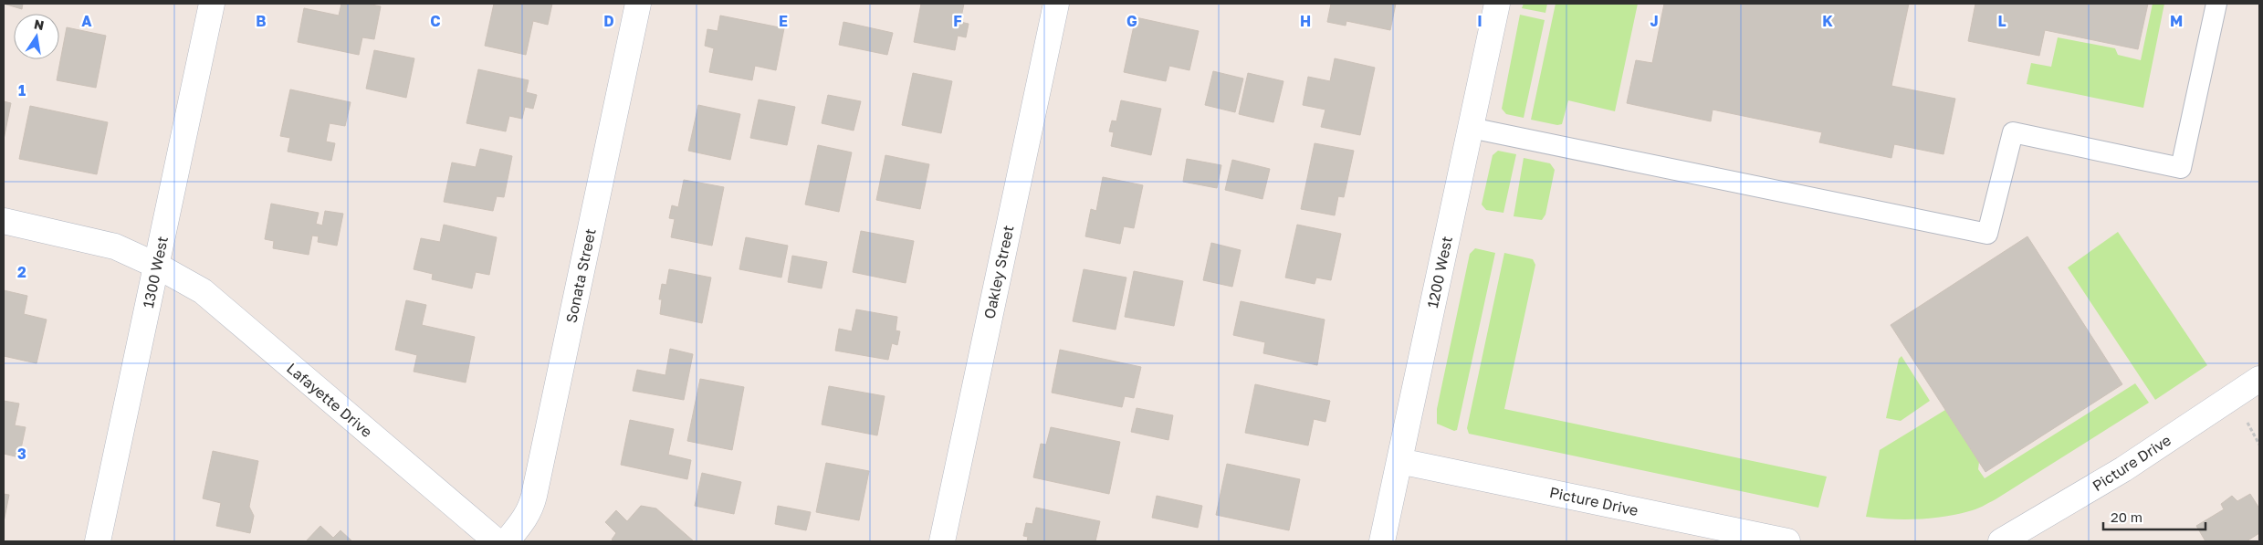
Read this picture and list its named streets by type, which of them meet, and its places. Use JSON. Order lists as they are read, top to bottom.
{
  "streets": {
    "street": [
      "1300 West",
      "Oakley Street",
      "1200 West",
      "Sonata Street",
      "Lafayette Drive",
      "Picture Drive"
    ]
  },
  "crossings": [
    ["1300 West", "Lafayette Drive"],
    ["1200 West", "Picture Drive"]
  ],
  "scale_bar": "20 m",
  "north": "top",
  "grid": {
    "columns": [
      "A",
      "B",
      "C",
      "D",
      "E",
      "F",
      "G",
      "H",
      "I",
      "J",
      "K",
      "L",
      "M"
    ],
    "rows": ["1", "2", "3"]
  }
}
